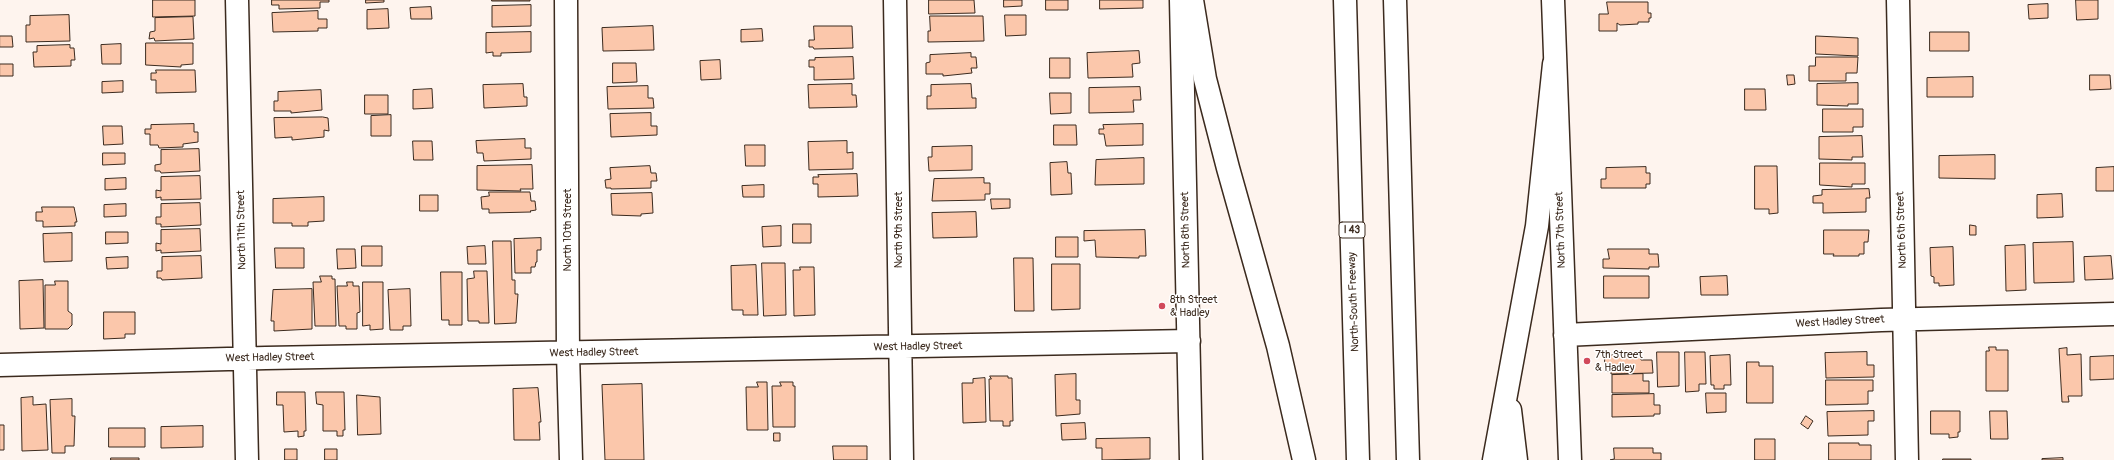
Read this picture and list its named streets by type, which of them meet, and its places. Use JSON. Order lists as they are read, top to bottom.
{
  "streets": {
    "main road": [
      "North 11th Street",
      "North 10th Street",
      "North 9th Street",
      "North 8th Street",
      "I 43",
      "North 7th Street",
      "North 6th Street",
      "North-South Freeway",
      "West Hadley Street"
    ]
  },
  "crossings": [
    ["North 11th Street", "West Hadley Street"],
    ["North 10th Street", "West Hadley Street"],
    ["North 9th Street", "West Hadley Street"],
    ["North 8th Street", "West Hadley Street"],
    ["North 7th Street", "West Hadley Street"],
    ["North 6th Street", "West Hadley Street"]
  ],
  "places": ["8th Street & Hadley", "7th Street & Hadley"]
}
